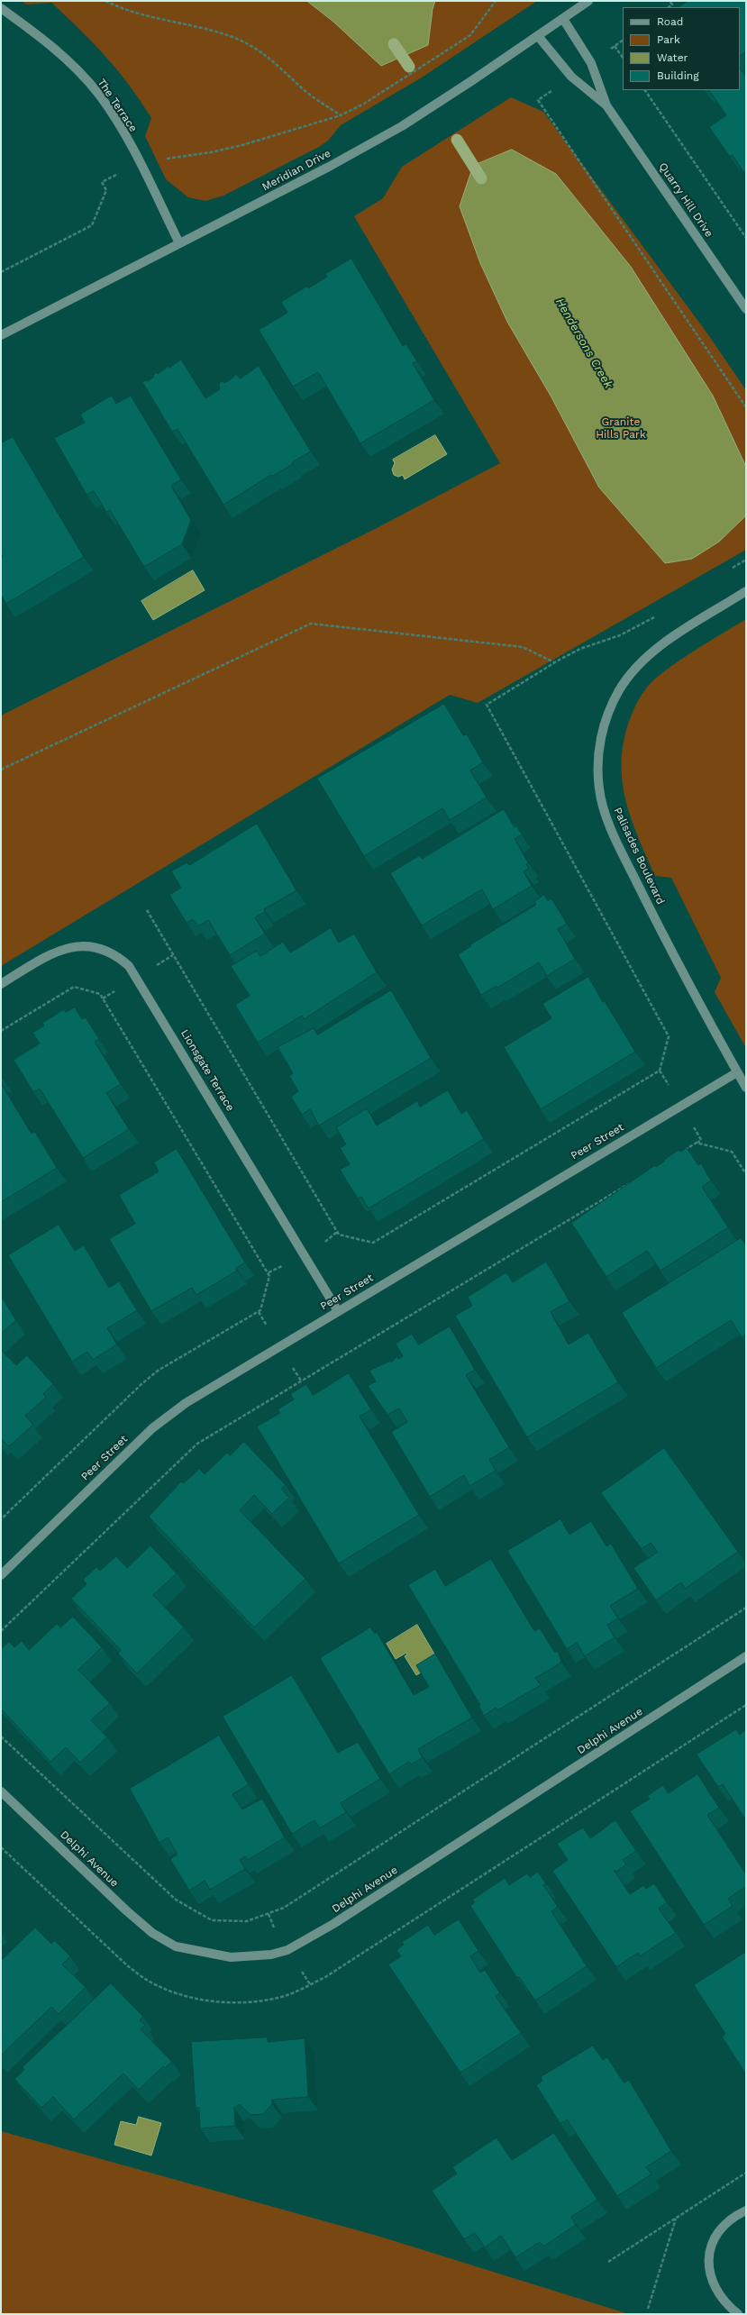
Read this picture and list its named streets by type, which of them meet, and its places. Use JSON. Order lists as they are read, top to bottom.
{
  "streets": {
    "street": [
      "The Terrace",
      "Meridian Drive",
      "Quarry Hill Drive",
      "Palisades Boulevard",
      "Lionsgate Terrace",
      "Peer Street",
      "Delphi Avenue"
    ]
  },
  "crossings": [
    ["The Terrace", "Meridian Drive"],
    ["Meridian Drive", "Quarry Hill Drive"],
    ["Palisades Boulevard", "Peer Street"],
    ["Lionsgate Terrace", "Peer Street"]
  ],
  "water": ["Hendersons Creek"],
  "parks": ["Granite Hills Park"],
  "legend": [
    "Road",
    "Park",
    "Water",
    "Building"
  ]
}
